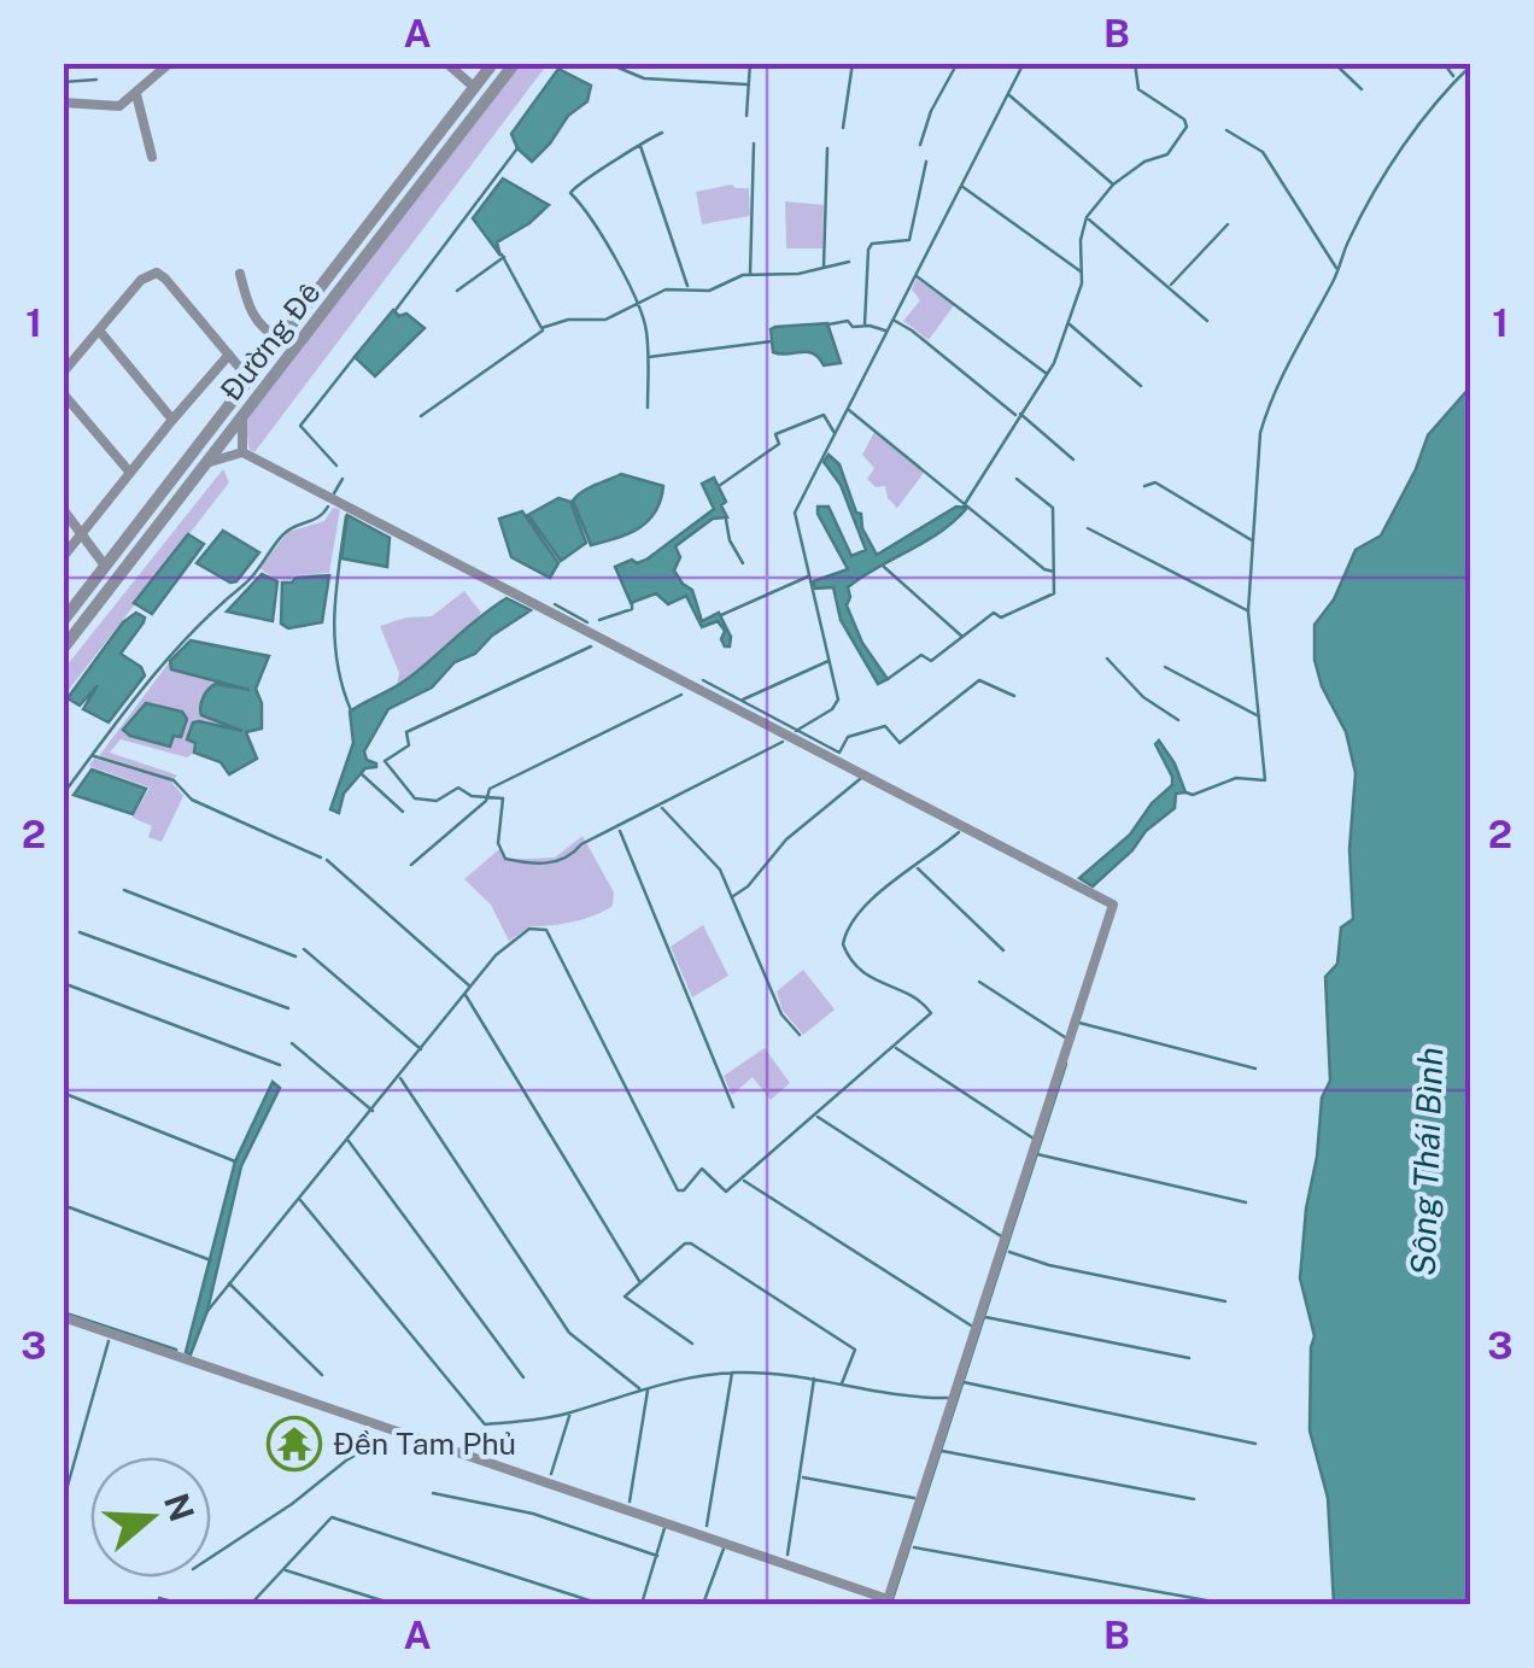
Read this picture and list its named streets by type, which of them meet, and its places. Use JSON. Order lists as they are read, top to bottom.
{
  "streets": {
    "street": ["Đường Đê"]
  },
  "water": ["Sông Thái Bình"],
  "places": {
    "temple": ["Đền Tam Phủ"]
  },
  "north": "right",
  "grid": {
    "columns": ["A", "B"],
    "rows": ["1", "2", "3"]
  }
}
